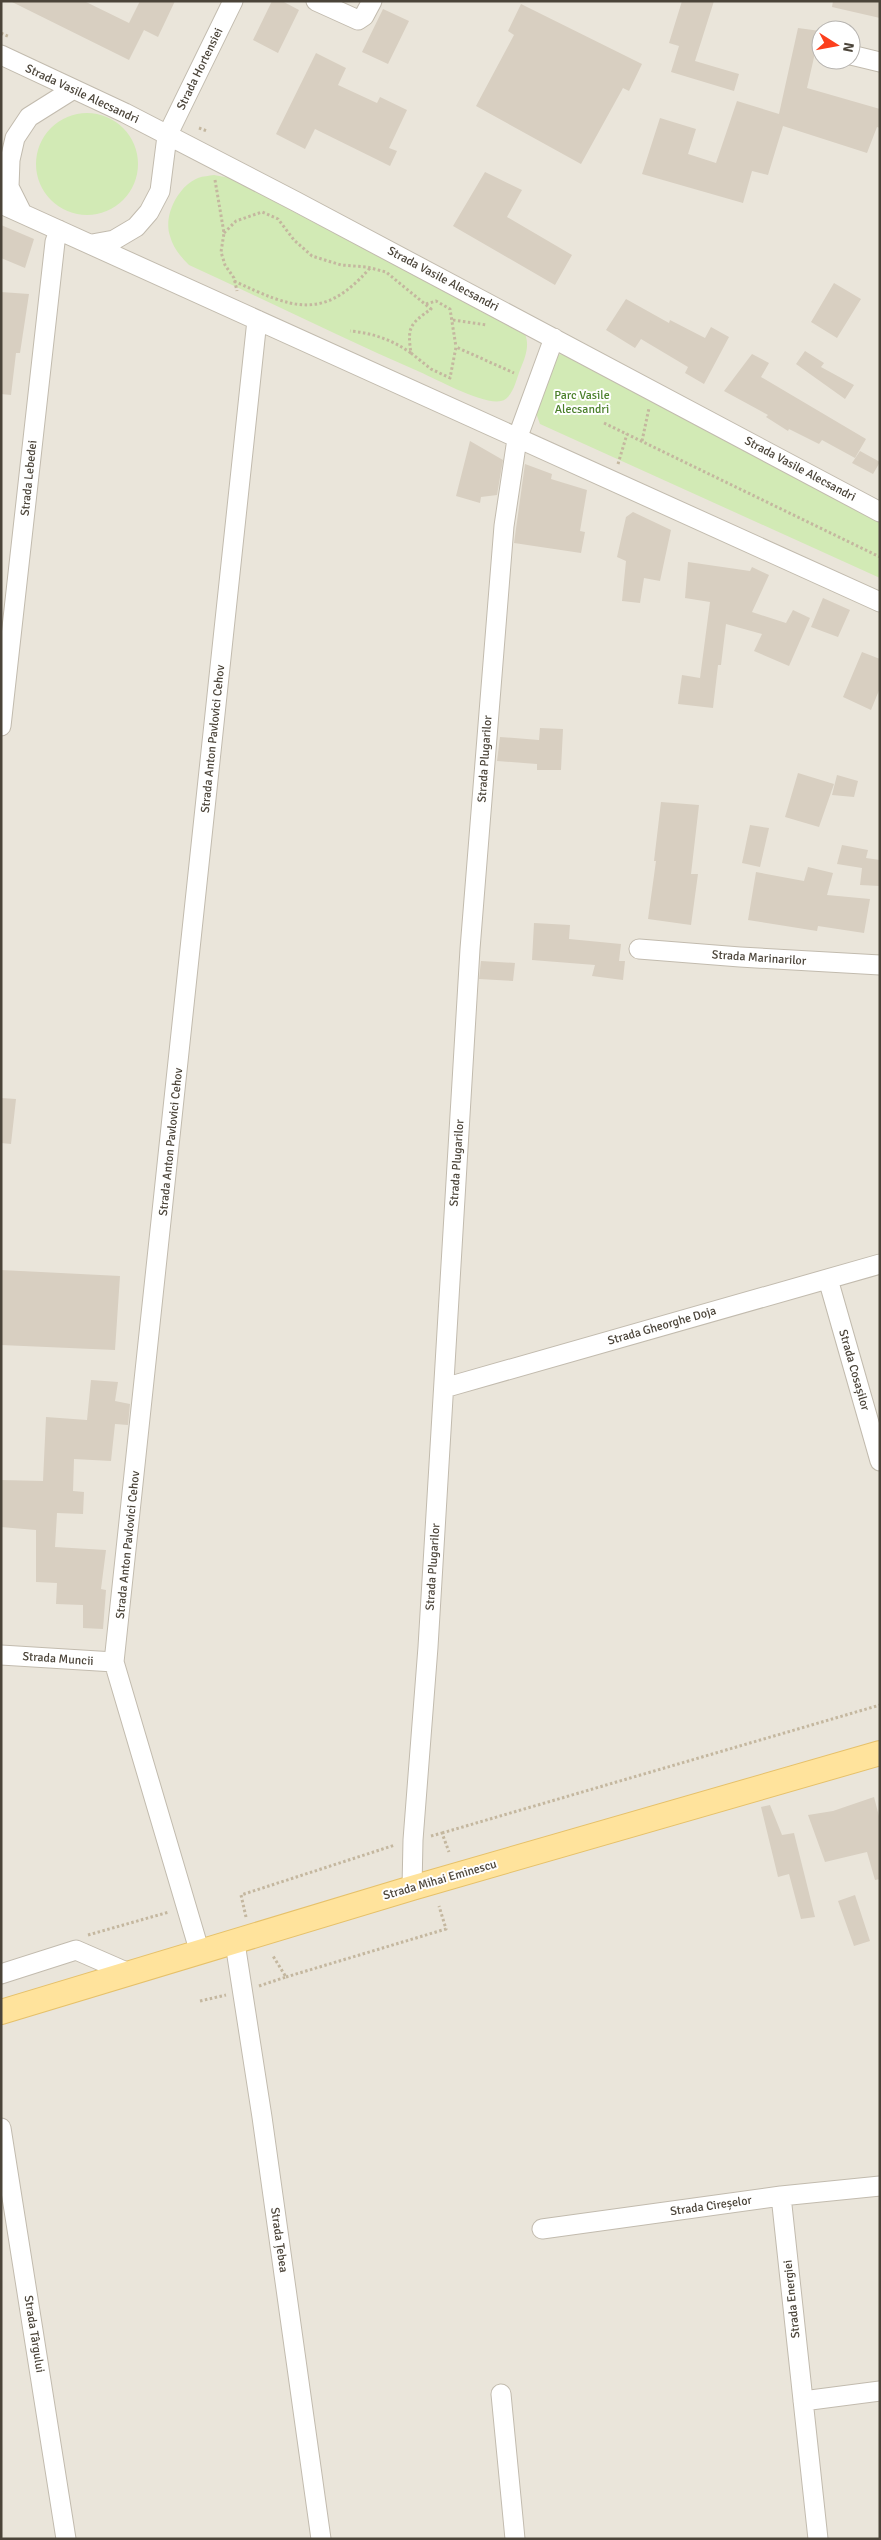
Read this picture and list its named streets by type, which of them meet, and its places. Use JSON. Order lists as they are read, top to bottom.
{
  "streets": {
    "main road": ["Strada Mihai Eminescu"],
    "street": [
      "Strada Hortensiei",
      "Strada Vasile Alecsandri",
      "Strada Lebedei",
      "Strada Anton Pavlovici Cehov",
      "Strada Plugarilor",
      "Strada Marinarilor",
      "Strada Gheorghe Doja",
      "Strada Cosașilor",
      "Strada Muncii",
      "Strada Cireșelor",
      "Strada Țebea",
      "Strada Energiei",
      "Strada Târgului"
    ]
  },
  "crossings": [
    ["Strada Hortensiei", "Strada Vasile Alecsandri"],
    ["Strada Hortensiei", "Strada Lebedei"],
    ["Strada Vasile Alecsandri", "Strada Lebedei"],
    ["Strada Vasile Alecsandri", "Strada Plugarilor"],
    ["Strada Anton Pavlovici Cehov", "Strada Muncii"],
    ["Strada Anton Pavlovici Cehov", "Strada Mihai Eminescu"],
    ["Strada Plugarilor", "Strada Gheorghe Doja"],
    ["Strada Plugarilor", "Strada Mihai Eminescu"],
    ["Strada Gheorghe Doja", "Strada Cosașilor"],
    ["Strada Mihai Eminescu", "Strada Țebea"],
    ["Strada Cireșelor", "Strada Energiei"]
  ],
  "parks": ["Parc Vasile Alecsandri"],
  "north": "right"
}
